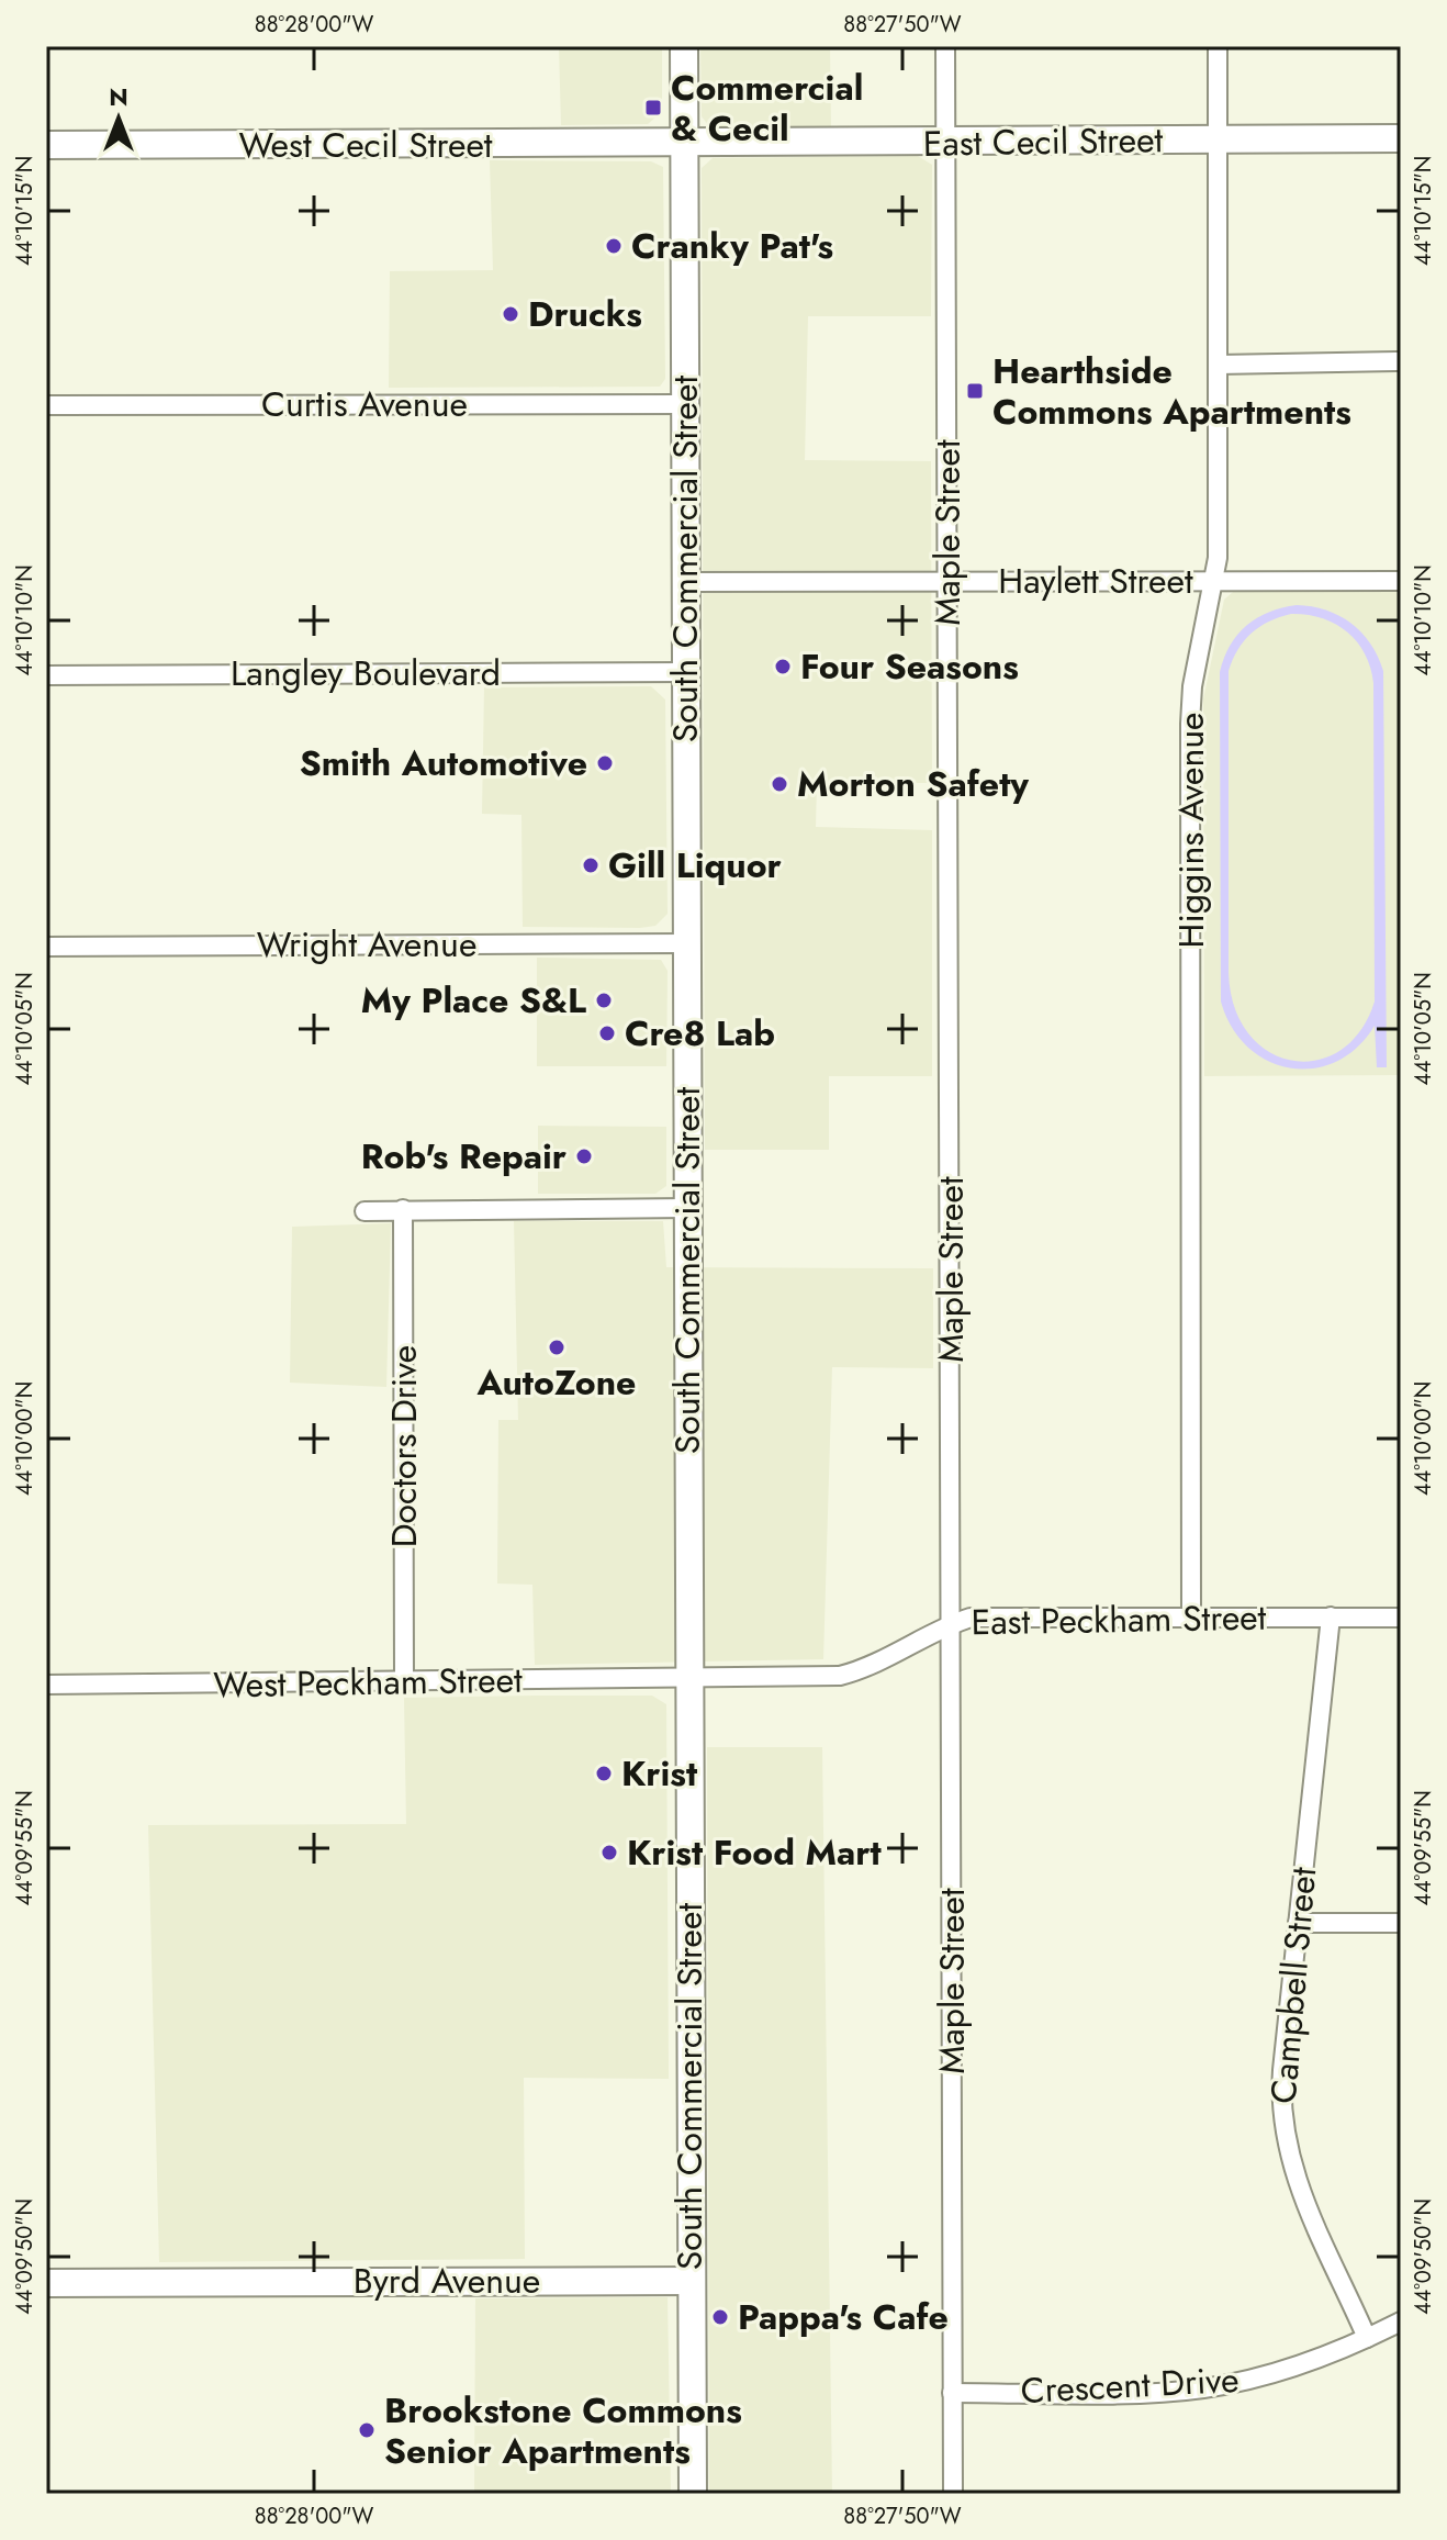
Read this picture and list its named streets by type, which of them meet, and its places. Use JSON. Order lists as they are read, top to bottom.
{
  "streets": {
    "main road": [
      "East Cecil Street",
      "West Cecil Street",
      "South Commercial Street",
      "Byrd Avenue"
    ],
    "street": [
      "Curtis Avenue",
      "Maple Street",
      "Haylett Street",
      "Langley Boulevard",
      "Higgins Avenue",
      "Wright Avenue",
      "Doctors Drive",
      "East Peckham Street",
      "West Peckham Street",
      "Campbell Street",
      "Crescent Drive"
    ]
  },
  "crossings": [
    ["East Cecil Street", "West Cecil Street"],
    ["East Cecil Street", "Maple Street"],
    ["East Cecil Street", "South Commercial Street"],
    ["East Cecil Street", "Higgins Avenue"],
    ["West Cecil Street", "South Commercial Street"],
    ["Curtis Avenue", "South Commercial Street"],
    ["Maple Street", "Haylett Street"],
    ["Maple Street", "East Peckham Street"],
    ["Maple Street", "Crescent Drive"],
    ["South Commercial Street", "Haylett Street"],
    ["South Commercial Street", "Langley Boulevard"],
    ["South Commercial Street", "Wright Avenue"],
    ["South Commercial Street", "East Peckham Street"],
    ["South Commercial Street", "West Peckham Street"],
    ["South Commercial Street", "Byrd Avenue"],
    ["Haylett Street", "Higgins Avenue"],
    ["Higgins Avenue", "East Peckham Street"],
    ["Doctors Drive", "West Peckham Street"],
    ["East Peckham Street", "West Peckham Street"],
    ["East Peckham Street", "Campbell Street"],
    ["Campbell Street", "Crescent Drive"]
  ],
  "places": {
    "transit": ["Commercial & Cecil", "Hearthside Commons Apartments"],
    "other": [
      "Cranky Pat's",
      "Drucks",
      "Four Seasons",
      "Smith Automotive",
      "Morton Safety",
      "Gill Liquor",
      "My Place S&L",
      "Cre8 Lab",
      "Rob's Repair",
      "AutoZone",
      "Krist",
      "Krist Food Mart",
      "Pappa's Cafe",
      "Brookstone Commons Senior Apartments"
    ]
  },
  "north": "top",
  "coordinates": [
    "88°28'00\"W",
    "88°27'50\"W",
    "44°10'15\"N",
    "44°10'10\"N",
    "44°10'05\"N",
    "44°10'00\"N",
    "44°09'55\"N",
    "44°09'50\"N"
  ]
}
